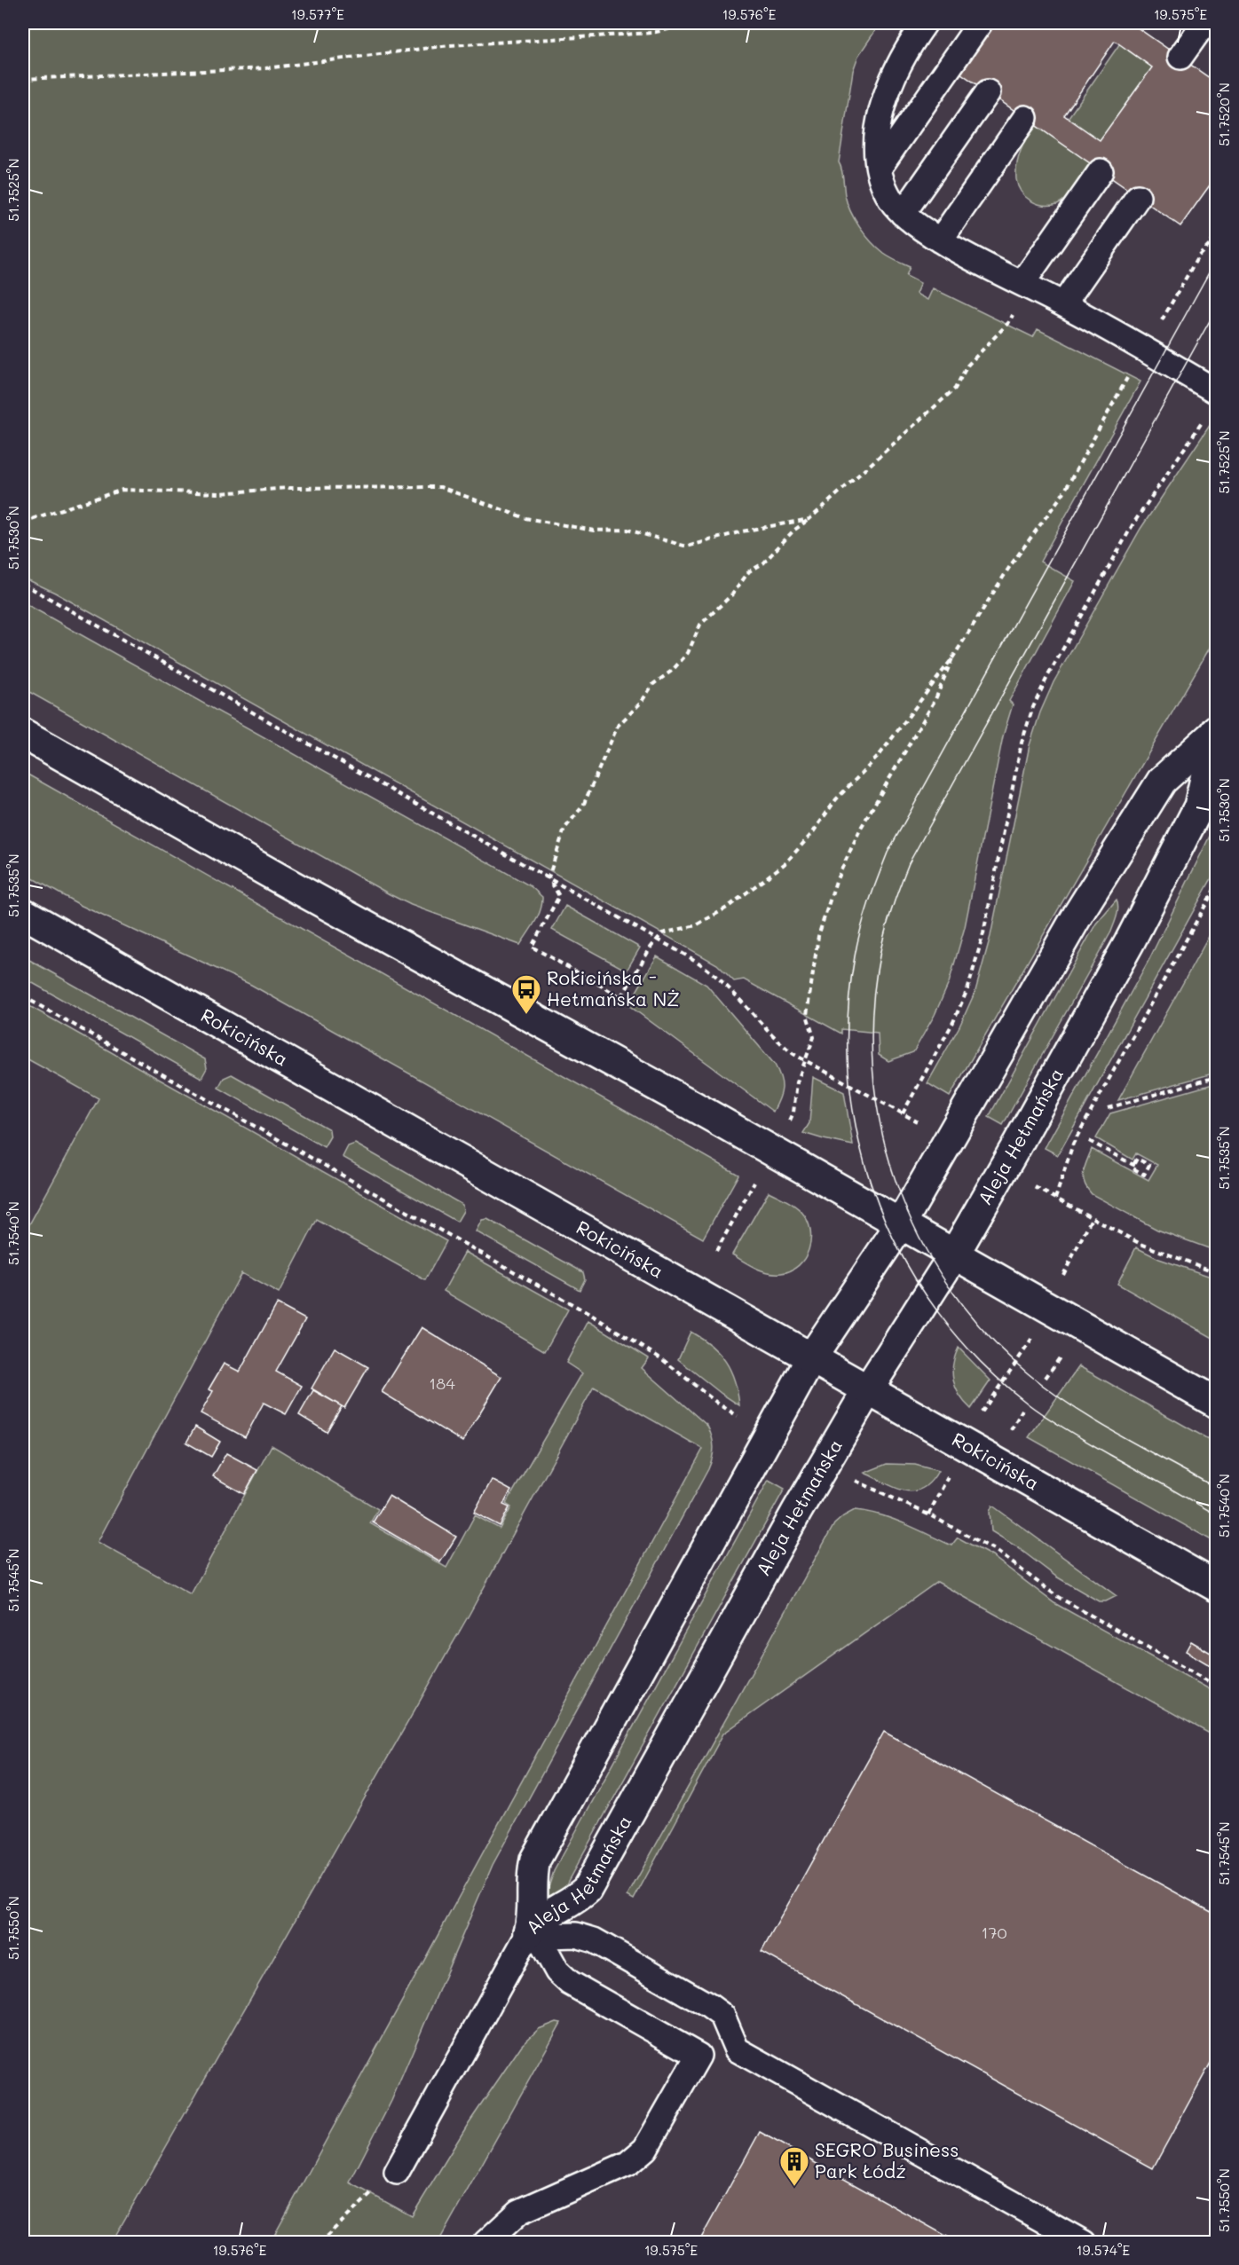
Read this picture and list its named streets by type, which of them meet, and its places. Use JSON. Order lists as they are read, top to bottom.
{
  "streets": {
    "street": ["Rokicińska", "Aleja Hetmańska"]
  },
  "crossings": [
    ["Rokicińska", "Aleja Hetmańska"]
  ],
  "places": {
    "bus stop": ["Rokicińska - Hetmańska NŻ"],
    "building": ["SEGRO Business Park Łódź"]
  },
  "house_numbers": ["184", "170"],
  "coordinates": [
    "19.577°E",
    "19.576°E",
    "19.575°E",
    "51.7520°N",
    "51.7525°N",
    "51.7530°N",
    "51.7535°N",
    "51.7540°N",
    "51.7545°N",
    "51.7550°N",
    "19.574°E"
  ]
}
